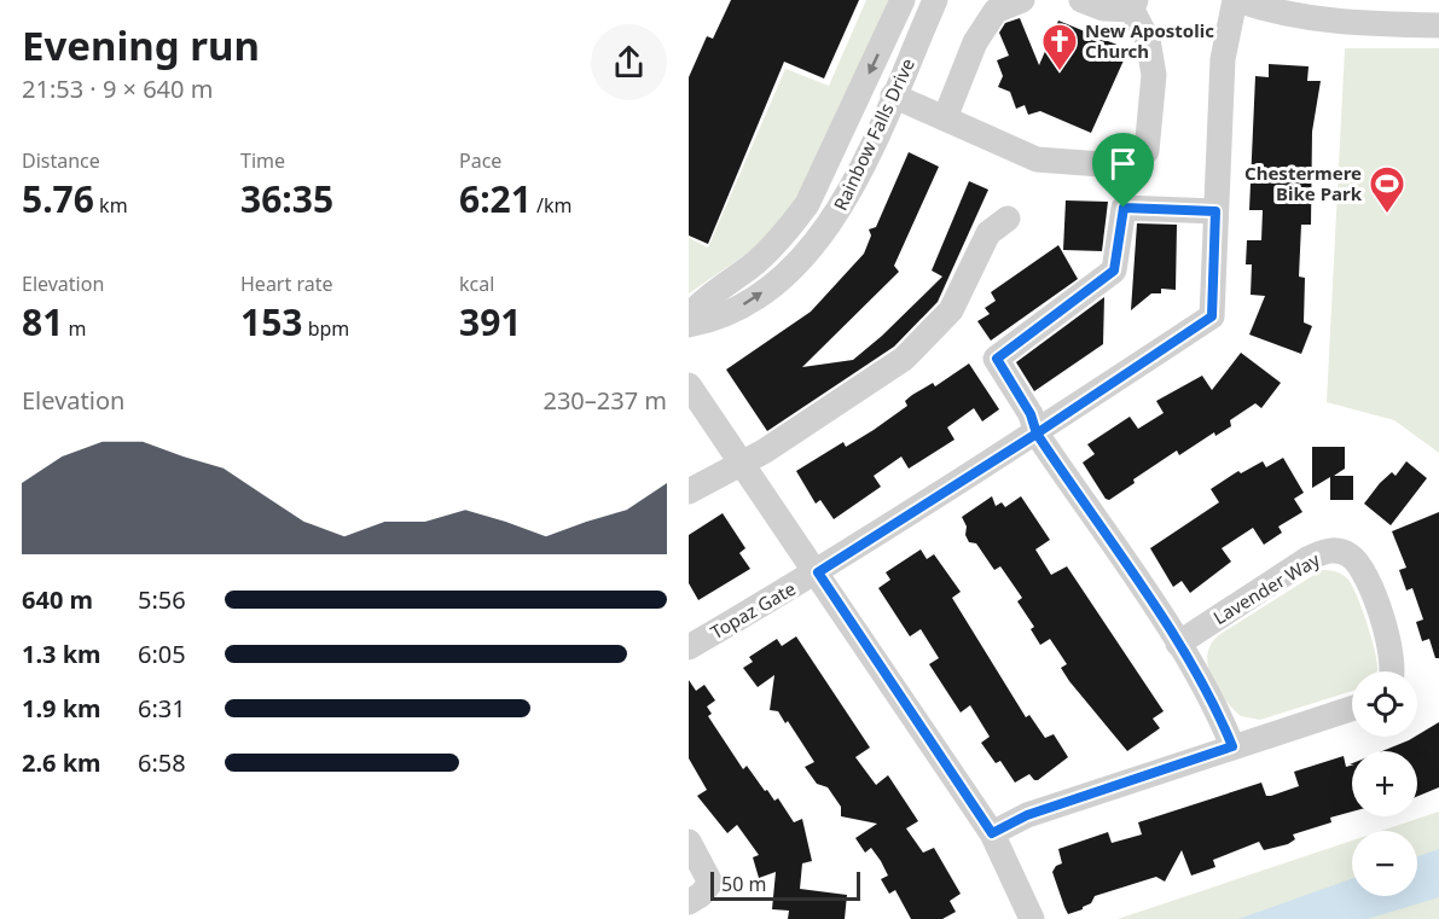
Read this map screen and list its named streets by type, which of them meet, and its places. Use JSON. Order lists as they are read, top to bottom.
{
  "streets": {
    "street": ["Rainbow Falls Drive", "Lavender Way", "Topaz Gate"]
  },
  "places": {
    "church": ["New Apostolic Church"],
    "sports": ["Chestermere Bike Park"]
  },
  "scale_bar": "50 m",
  "page": {
    "heading": ["Evening run", "21:53 · 9 × 640 m"],
    "stats": [
      ["Distance", "5.76 km"],
      ["Time", "36:35"],
      ["Pace", "6:21 /km"],
      ["Elevation", "81 m"],
      ["Heart rate", "153 bpm"],
      ["kcal", "391"]
    ],
    "chart": ["Elevation", "230–237 m"],
    "list": [
      {
        "name": "640 m",
        "note": "5:56"
      },
      {
        "name": "1.3 km",
        "note": "6:05"
      },
      {
        "name": "1.9 km",
        "note": "6:31"
      },
      {
        "name": "2.6 km",
        "note": "6:58"
      }
    ],
    "map_buttons": ["+", "−"],
    "scale": "50 m"
  }
}
